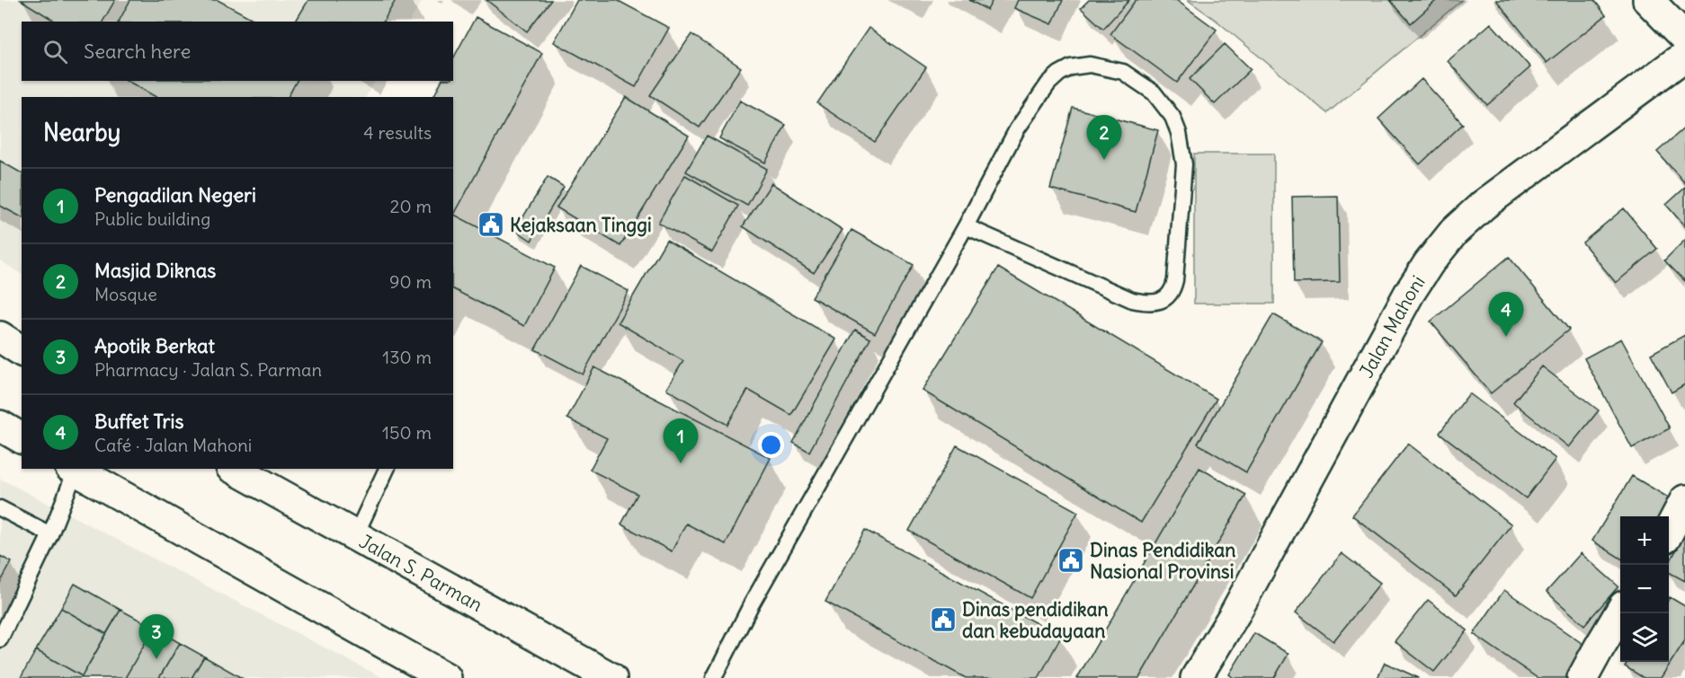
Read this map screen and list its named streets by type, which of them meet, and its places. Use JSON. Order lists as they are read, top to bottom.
{
  "streets": {
    "street": ["Jalan Mahoni", "Jalan S. Parman"]
  },
  "places": {
    "public building": ["Kejaksaan Tinggi", "Dinas Pendidikan Nasional Provinsi", "Dinas pendidikan dan kebudayaan"]
  },
  "page": {
    "search": "Search here",
    "heading": ["Nearby", "4 results"],
    "pins": [
      "2",
      "4",
      "1",
      "3"
    ],
    "list": [
      {
        "mark": "1",
        "name": "Pengadilan Negeri",
        "note": "Public building",
        "value": "20 m"
      },
      {
        "mark": "2",
        "name": "Masjid Diknas",
        "note": "Mosque",
        "value": "90 m"
      },
      {
        "mark": "3",
        "name": "Apotik Berkat",
        "note": "Pharmacy · Jalan S. Parman",
        "value": "130 m"
      },
      {
        "mark": "4",
        "name": "Buffet Tris",
        "note": "Café · Jalan Mahoni",
        "value": "150 m"
      }
    ],
    "map_buttons": ["+", "−"]
  }
}
